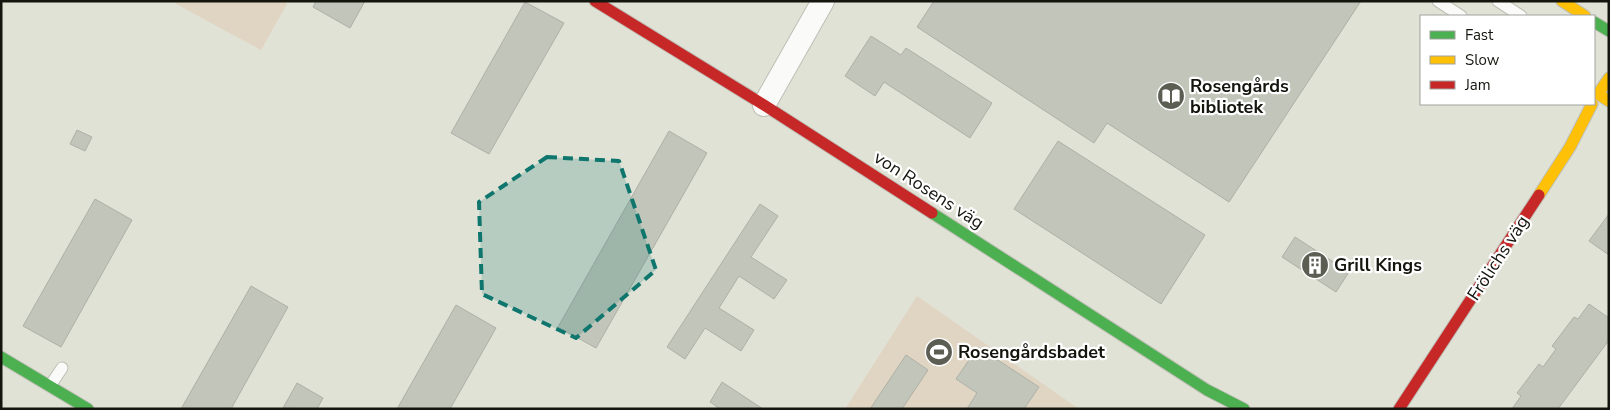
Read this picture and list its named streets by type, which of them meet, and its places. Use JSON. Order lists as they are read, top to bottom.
{
  "streets": {
    "street": ["von Rosens väg", "Frölichs väg"]
  },
  "places": {
    "library": ["Rosengårds bibliotek"],
    "building": ["Grill Kings"],
    "sports": ["Rosengårdsbadet"]
  },
  "legend": ["Fast", "Slow", "Jam"]
}
